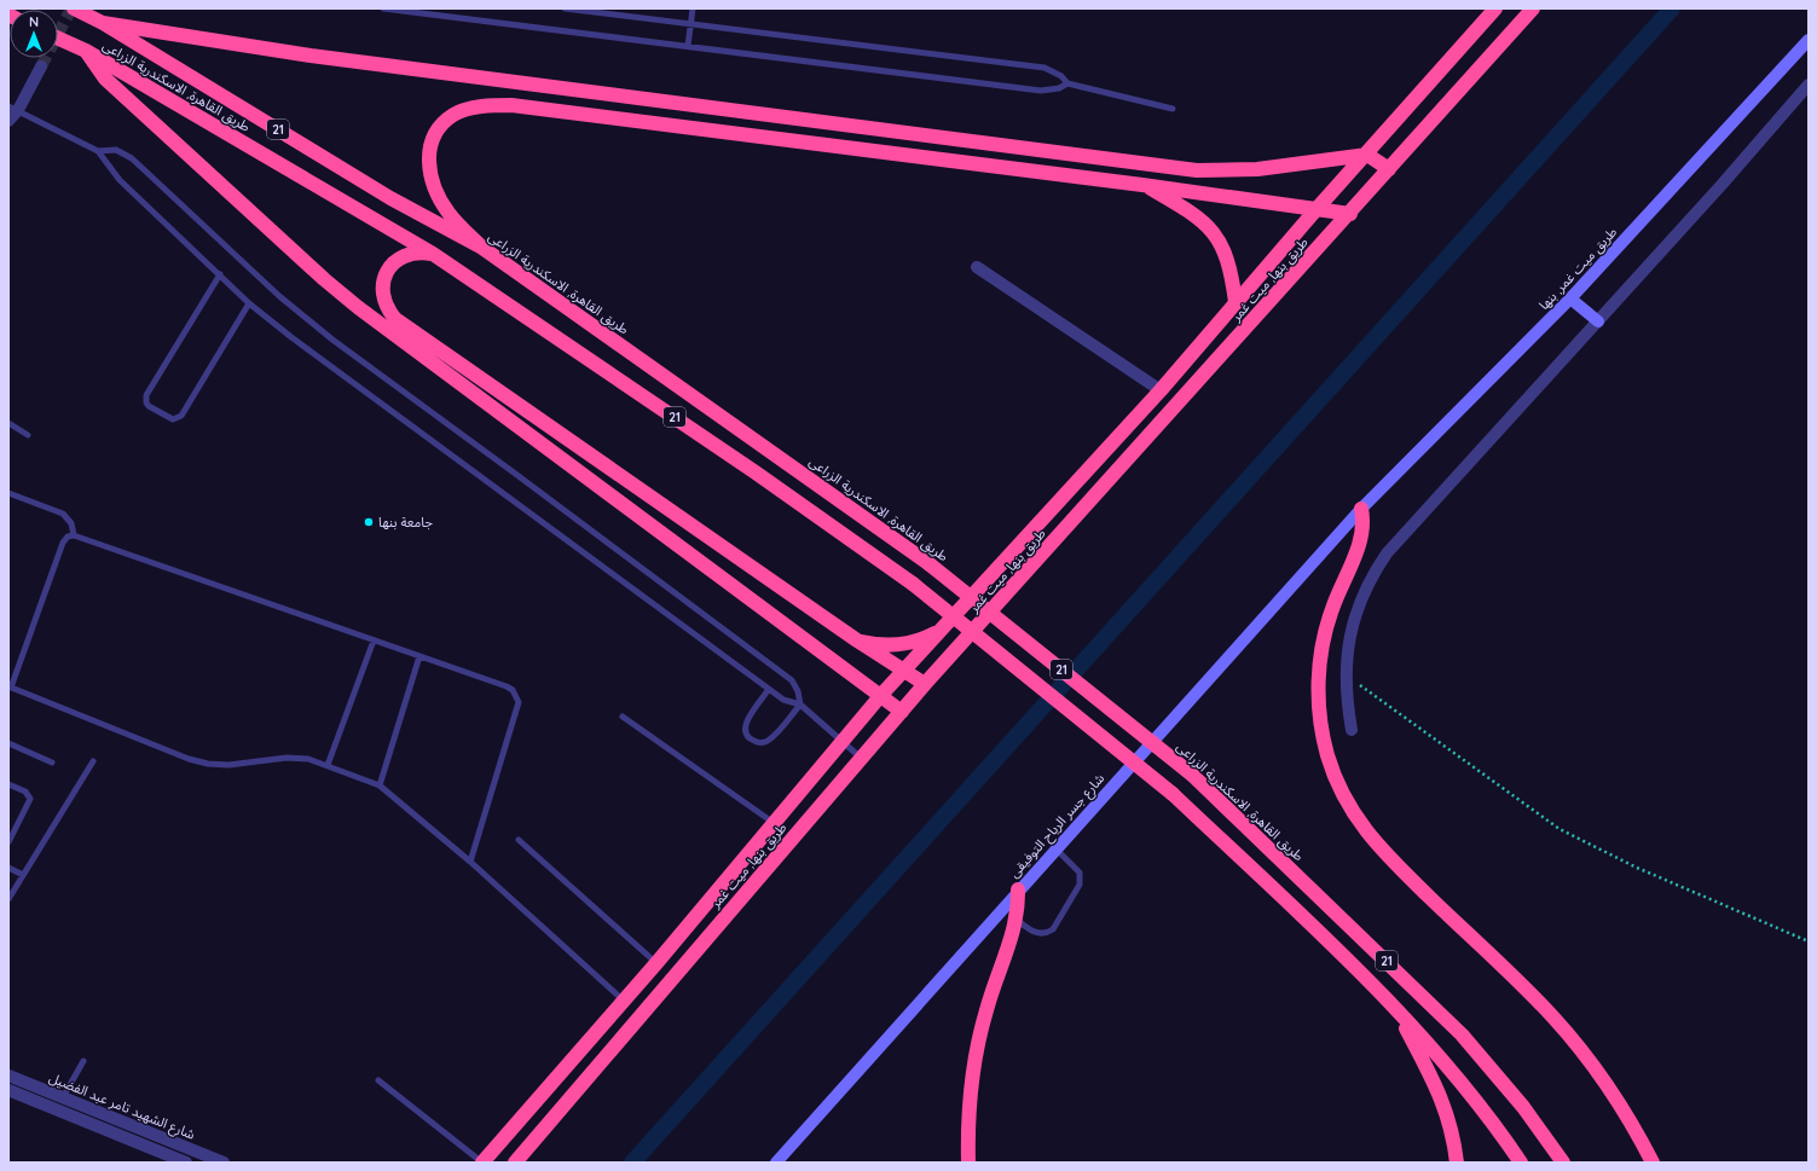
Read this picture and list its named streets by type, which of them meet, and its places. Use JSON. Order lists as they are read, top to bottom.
{
  "streets": {
    "highway": ["طريق القاهرة, الاسكندرية الزراعى", "21", "طريق بنها, ميت غمر"],
    "main road": ["طريق ميت غمر, بنها", "شارع جسر الرياح التوفيقى"],
    "street": ["شارع الشهيد تامر عبد الفضيل"]
  },
  "crossings": [
    ["طريق ميت غمر, بنها", "شارع جسر الرياح التوفيقى"]
  ],
  "places": ["جامعة بنها"],
  "north": "top"
}
